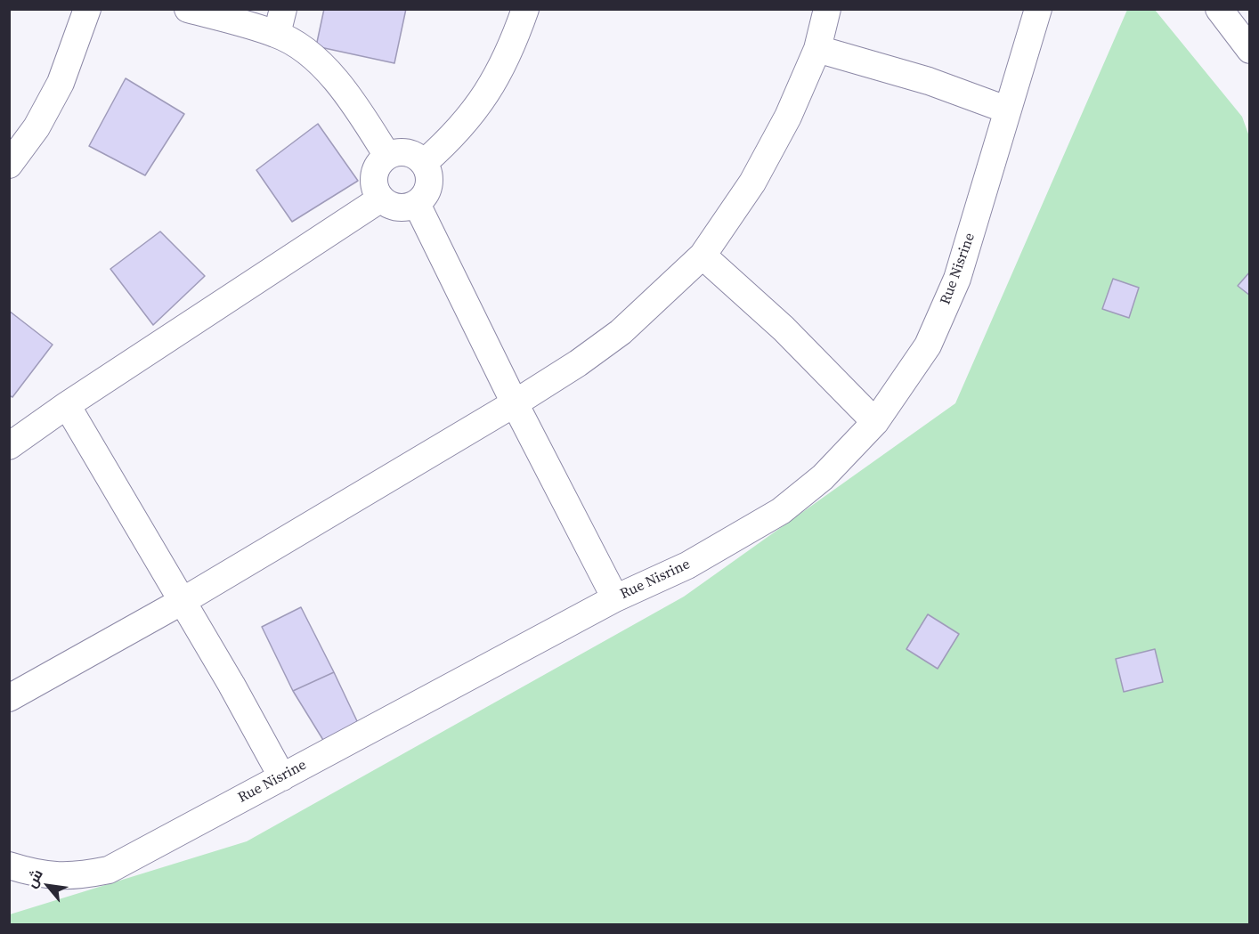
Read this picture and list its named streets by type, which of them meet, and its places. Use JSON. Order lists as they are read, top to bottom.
{
  "streets": {
    "street": ["Rue Nisrine"]
  },
  "north": "top left"
}
